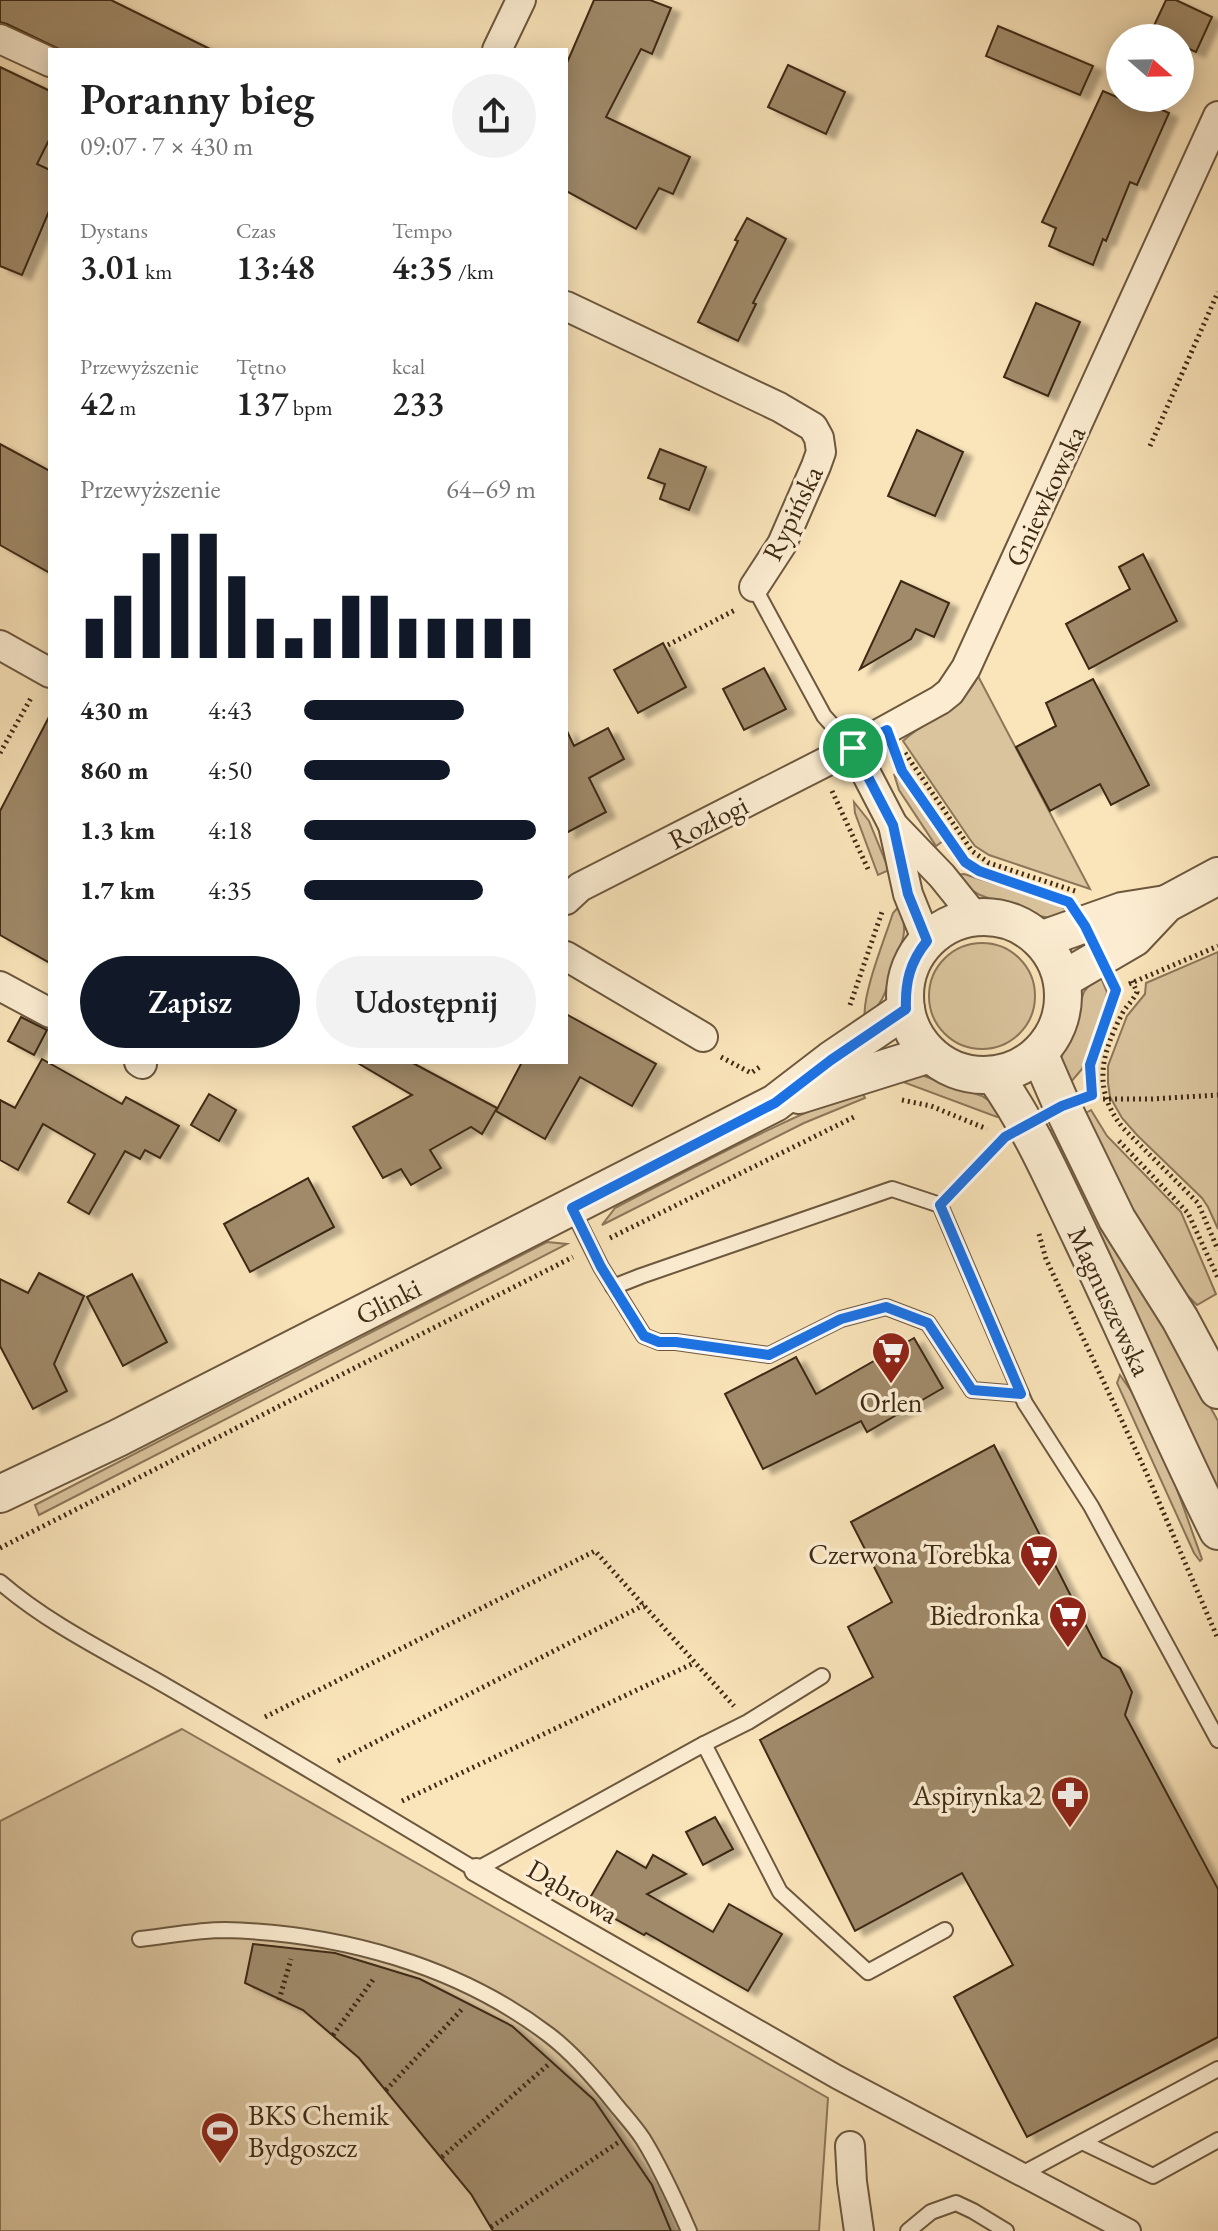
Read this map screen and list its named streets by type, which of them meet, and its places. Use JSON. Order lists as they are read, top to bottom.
{
  "streets": {
    "street": [
      "Gniewkowska",
      "Rypińska",
      "Rozłogi",
      "Glinki",
      "Magnuszewska",
      "Dąbrowa"
    ]
  },
  "crossings": [
    ["Gniewkowska", "Rypińska"],
    ["Gniewkowska", "Rozłogi"],
    ["Rypińska", "Rozłogi"],
    ["Glinki", "Magnuszewska"]
  ],
  "places": {
    "supermarket": ["Orlen", "Czerwona Torebka", "Biedronka"],
    "pharmacy": ["Aspirynka 2"],
    "sports": ["BKS Chemik Bydgoszcz"]
  },
  "north": "right",
  "page": {
    "heading": ["Poranny bieg", "09:07 · 7 × 430 m"],
    "stats": [
      ["Dystans", "3.01 km"],
      ["Czas", "13:48"],
      ["Tempo", "4:35 /km"],
      ["Przewyższenie", "42 m"],
      ["Tętno", "137 bpm"],
      ["kcal", "233"]
    ],
    "chart": ["Przewyższenie", "64–69 m"],
    "list": [
      {
        "name": "430 m",
        "note": "4:43"
      },
      {
        "name": "860 m",
        "note": "4:50"
      },
      {
        "name": "1.3 km",
        "note": "4:18"
      },
      {
        "name": "1.7 km",
        "note": "4:35"
      }
    ],
    "buttons": ["Zapisz", "Udostępnij"]
  }
}
